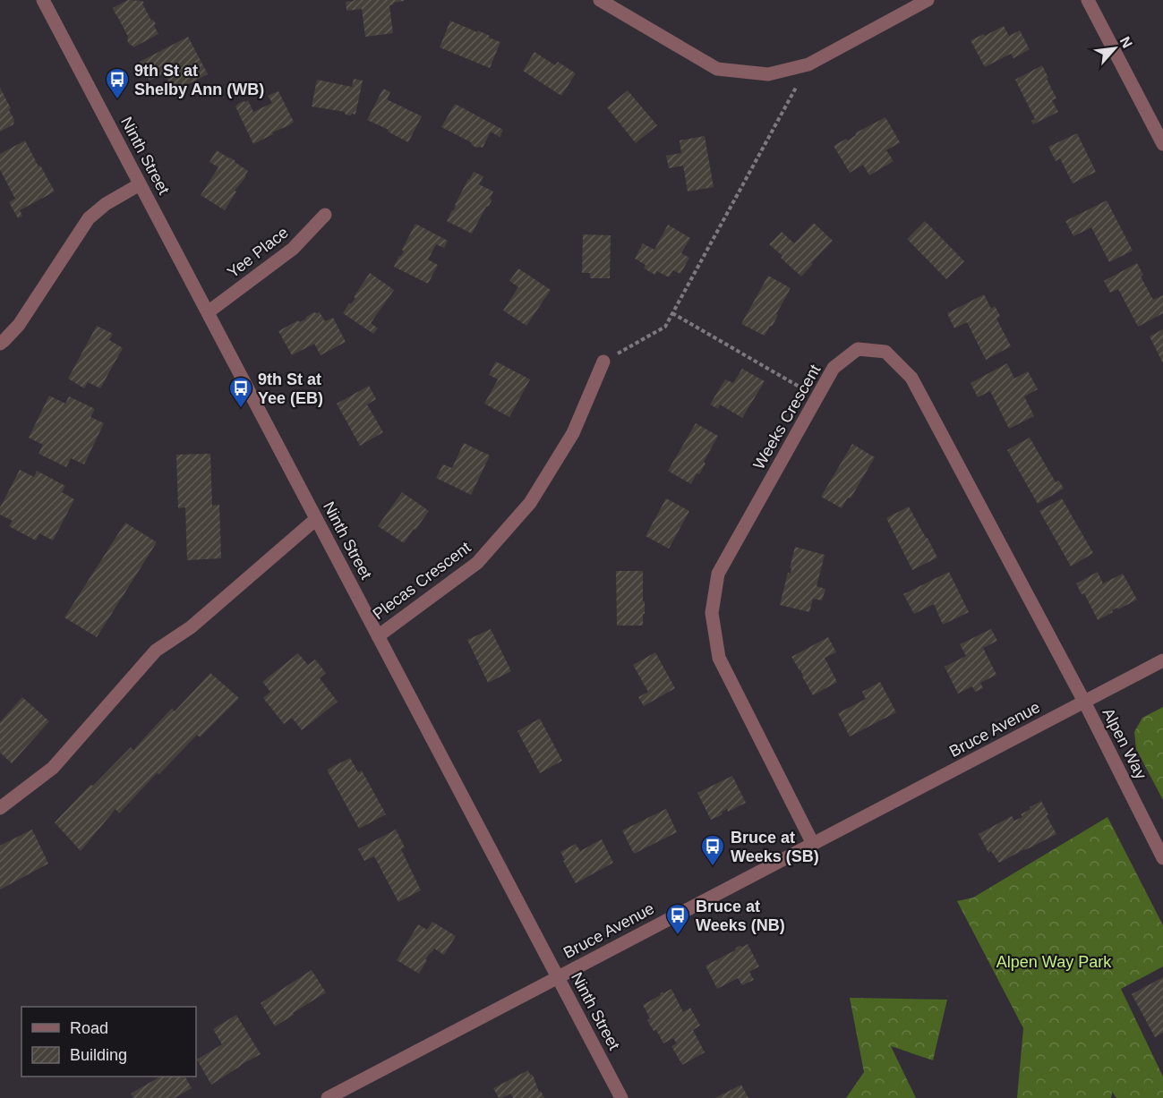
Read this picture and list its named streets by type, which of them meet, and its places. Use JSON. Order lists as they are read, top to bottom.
{
  "streets": {
    "street": [
      "Ninth Street",
      "Yee Place",
      "Weeks Crescent",
      "Plecas Crescent",
      "Bruce Avenue",
      "Alpen Way"
    ]
  },
  "crossings": [
    ["Ninth Street", "Yee Place"],
    ["Ninth Street", "Plecas Crescent"],
    ["Ninth Street", "Bruce Avenue"],
    ["Weeks Crescent", "Bruce Avenue"],
    ["Weeks Crescent", "Alpen Way"],
    ["Bruce Avenue", "Alpen Way"]
  ],
  "parks": ["Alpen Way Park"],
  "places": {
    "bus stop": [
      "9th St at Shelby Ann (WB)",
      "9th St at Yee (EB)",
      "Bruce at Weeks (SB)",
      "Bruce at Weeks (NB)"
    ]
  },
  "legend": ["Road", "Building"],
  "north": "top right"
}
